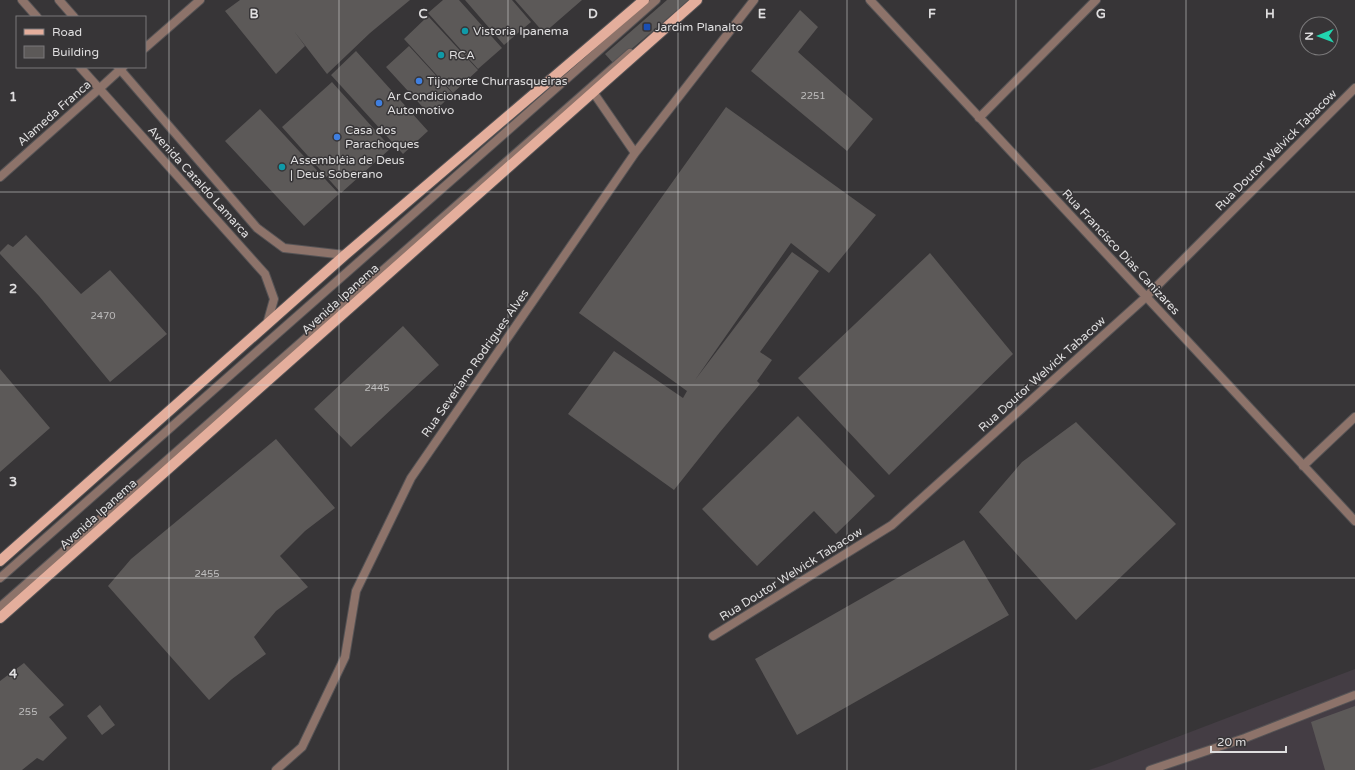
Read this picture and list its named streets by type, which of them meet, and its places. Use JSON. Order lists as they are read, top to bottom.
{
  "streets": {
    "main road": ["Avenida Ipanema"],
    "street": [
      "Alameda Franca",
      "Rua Doutor Welvick Tabacow",
      "Avenida Cataldo Lamarca",
      "Rua Francisco Dias Canizares",
      "Rua Severiano Rodrigues Alves"
    ]
  },
  "crossings": [
    ["Alameda Franca", "Avenida Cataldo Lamarca"],
    ["Rua Doutor Welvick Tabacow", "Rua Francisco Dias Canizares"]
  ],
  "places": {
    "transit": ["Jardim Planalto"],
    "other": [
      "Vistoria Ipanema",
      "RCA",
      "Tijonorte Churrasqueiras",
      "Ar Condicionado Automotivo",
      "Casa dos Parachoques",
      "Assembléia de Deus | Deus Soberano"
    ]
  },
  "house_numbers": [
    "2251",
    "2470",
    "2445",
    "2455",
    "255"
  ],
  "legend": ["Road", "Building"],
  "scale_bar": "20 m",
  "north": "left",
  "grid": {
    "columns": [
      "B",
      "C",
      "D",
      "E",
      "F",
      "G",
      "H"
    ],
    "rows": [
      "1",
      "2",
      "3",
      "4"
    ]
  }
}
